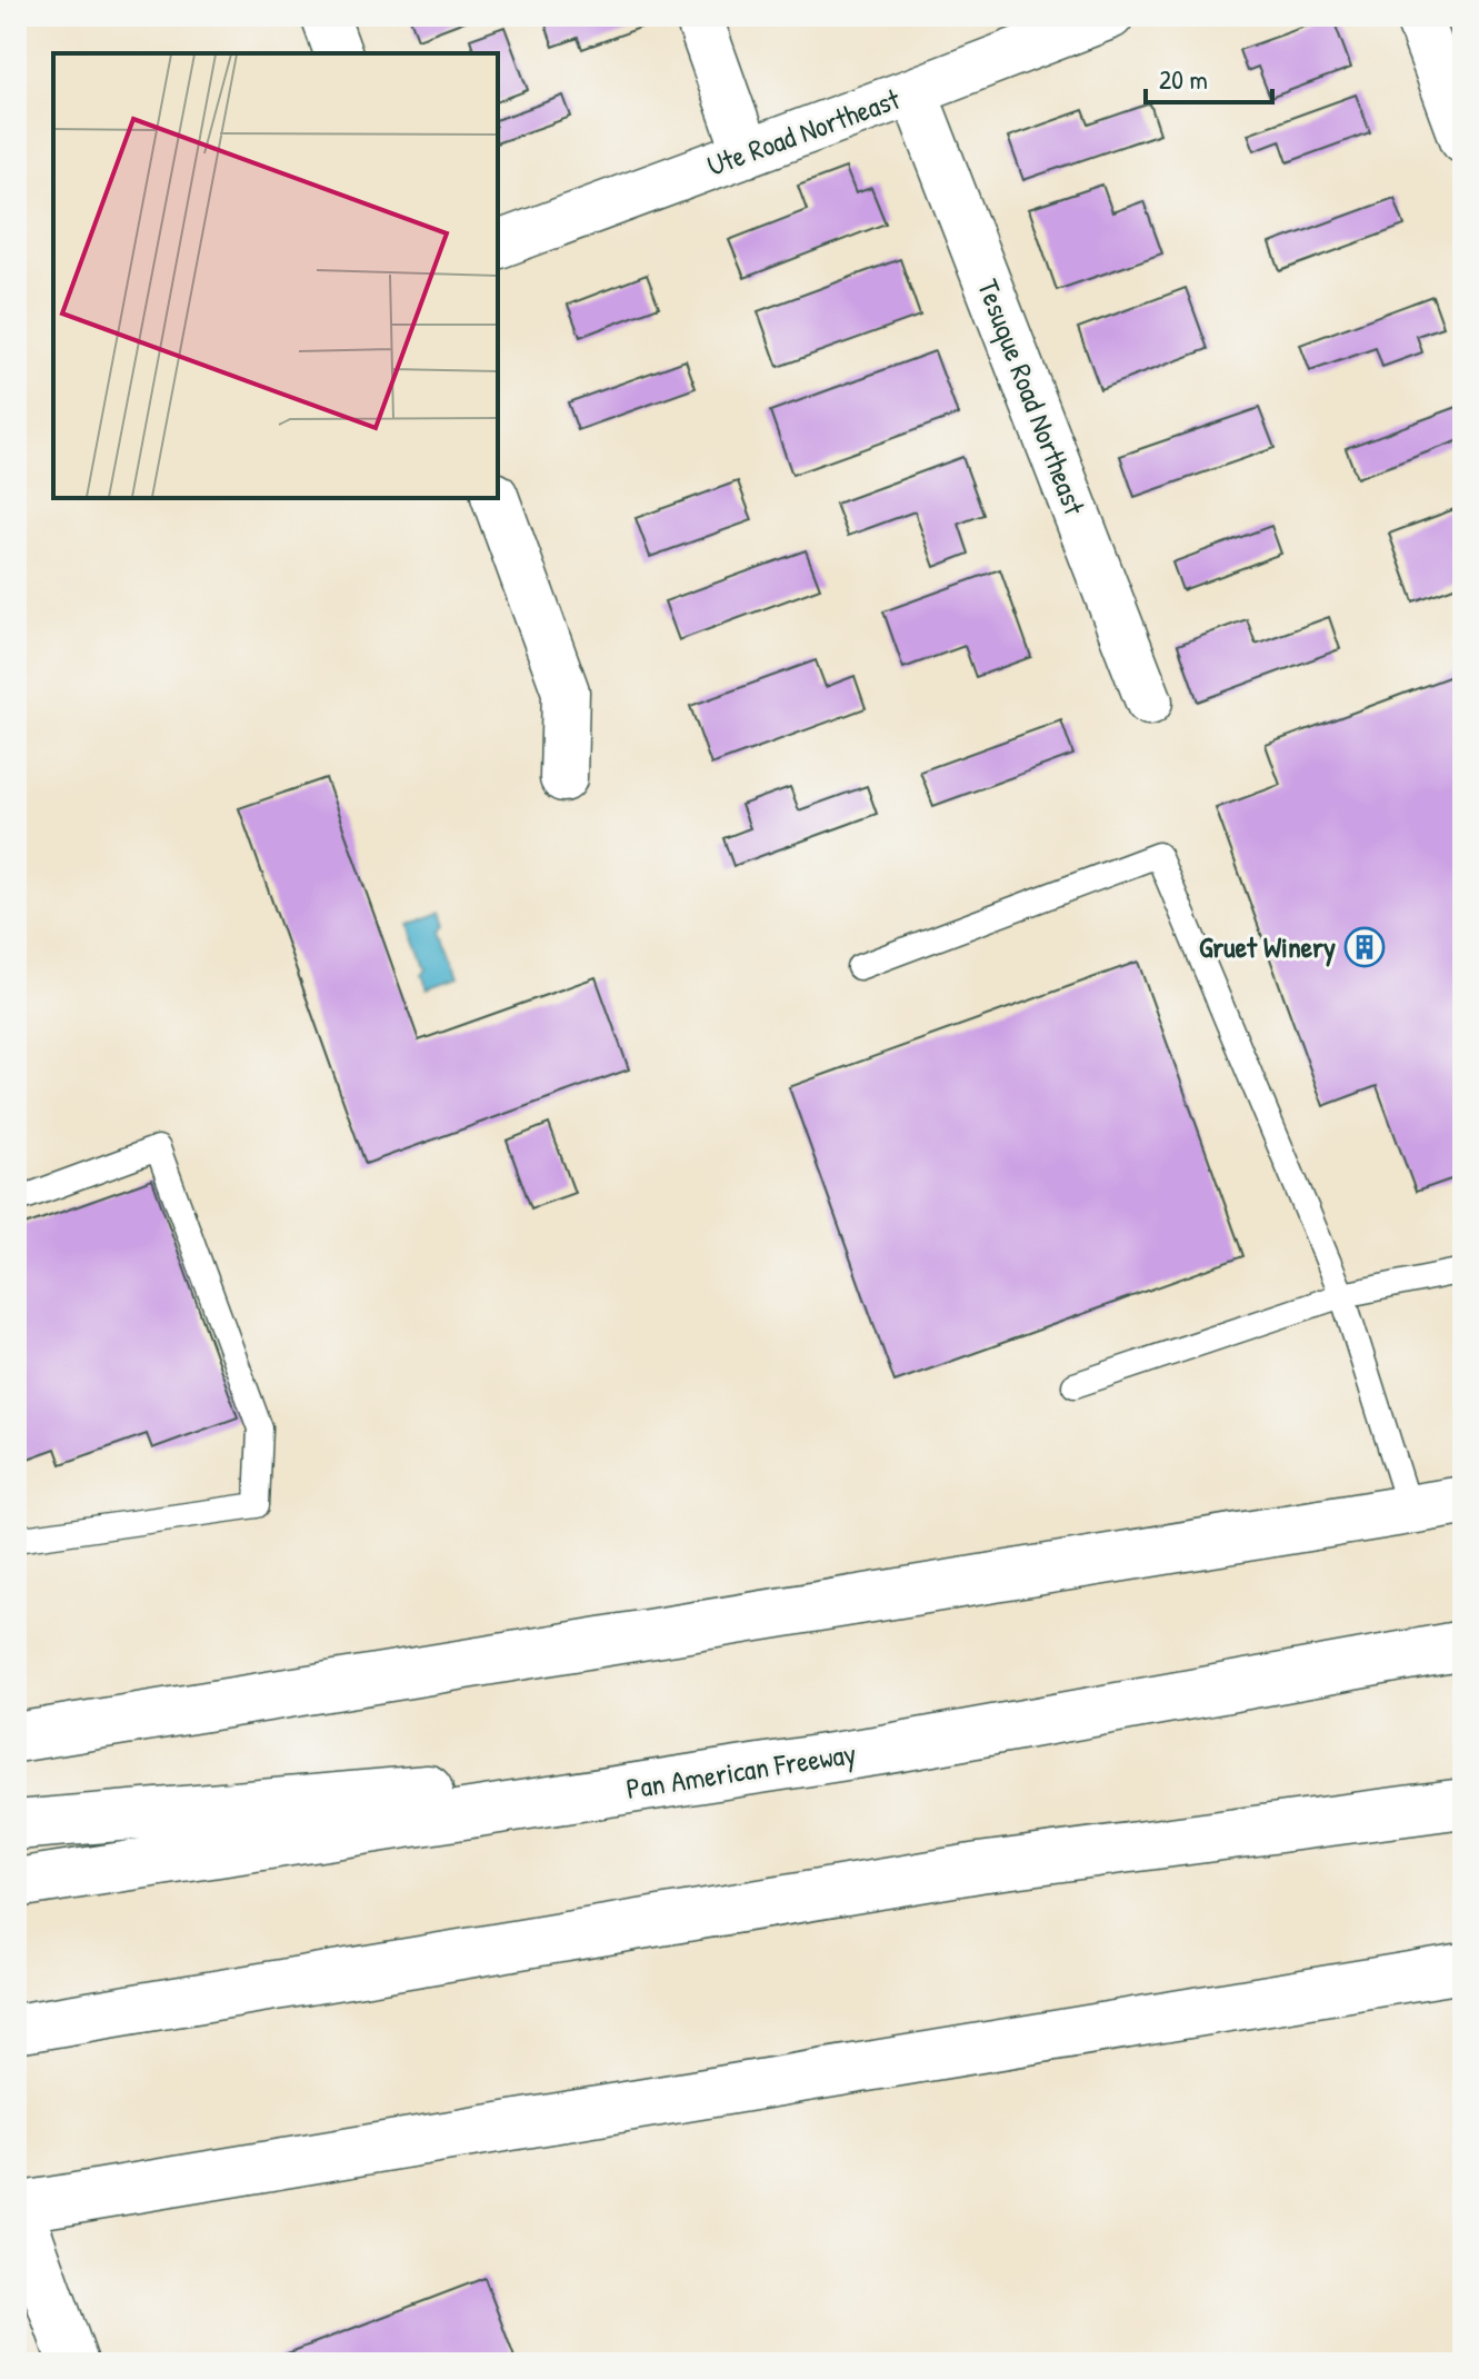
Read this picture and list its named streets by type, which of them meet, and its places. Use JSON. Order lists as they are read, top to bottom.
{
  "streets": {
    "main road": ["Pan American Freeway"],
    "street": ["Ute Road Northeast", "Tesuque Road Northeast"]
  },
  "crossings": [
    ["Ute Road Northeast", "Tesuque Road Northeast"]
  ],
  "places": {
    "building": ["Gruet Winery"]
  },
  "scale_bar": "20 m"
}
